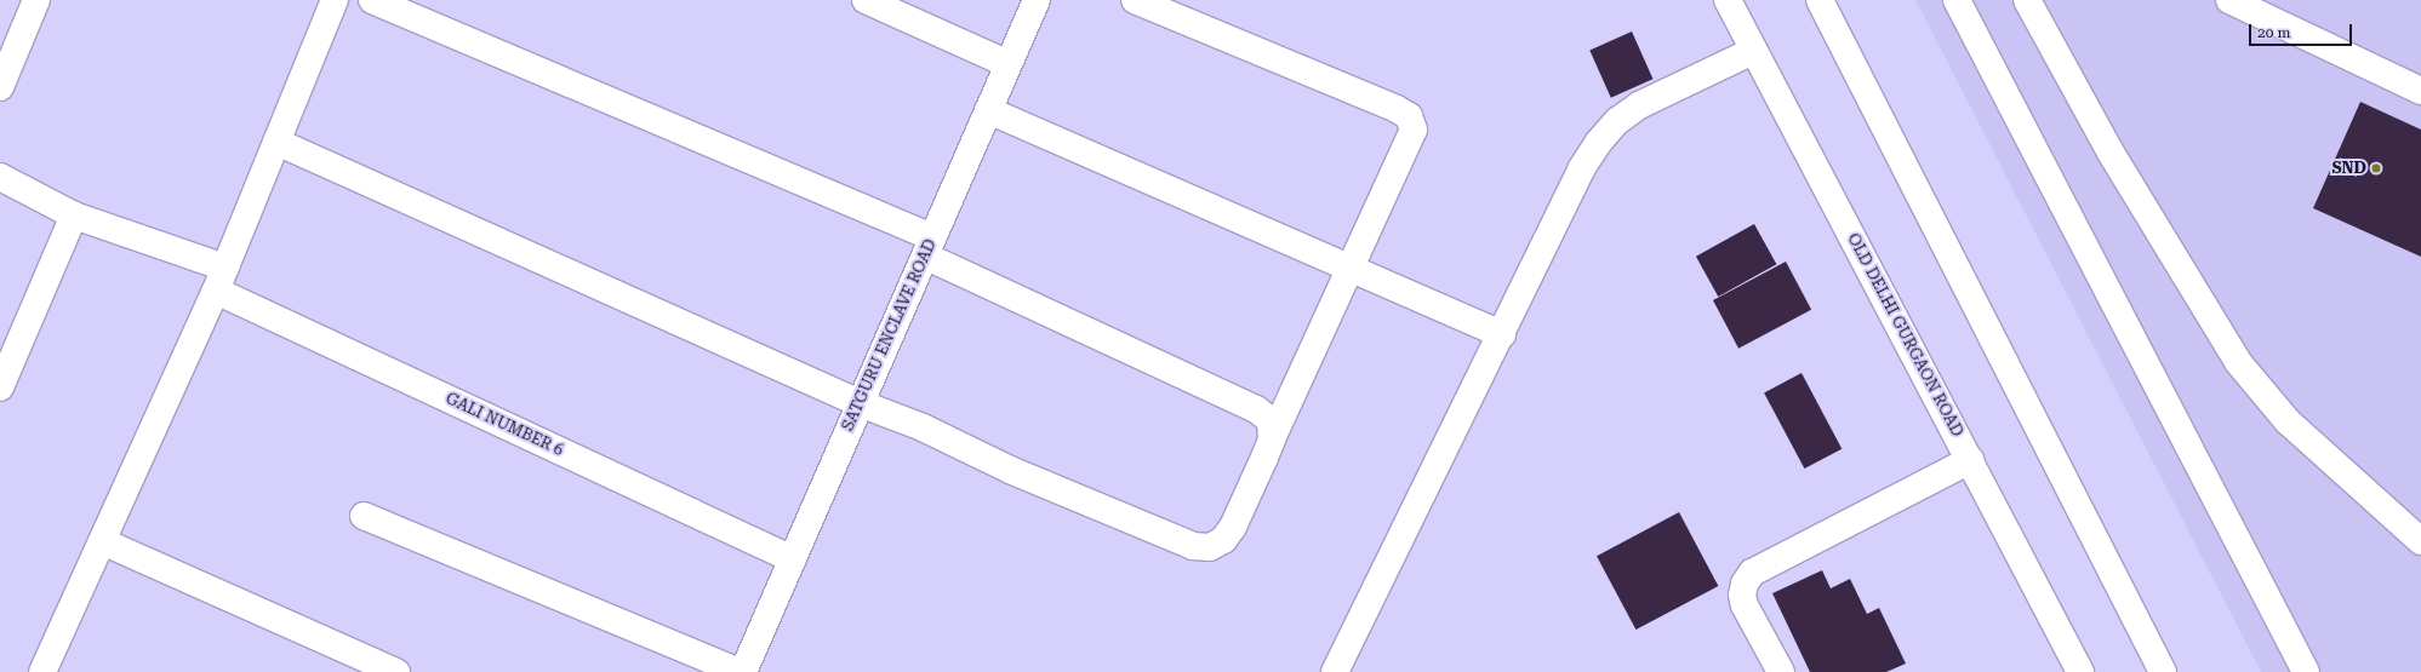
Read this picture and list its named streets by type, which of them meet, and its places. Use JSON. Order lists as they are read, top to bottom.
{
  "streets": {
    "street": ["SATGURU ENCLAVE ROAD", "OLD DELHI GURGAON ROAD", "GALI NUMBER 6"]
  },
  "crossings": [
    ["SATGURU ENCLAVE ROAD", "GALI NUMBER 6"]
  ],
  "places": ["SND"],
  "scale_bar": "20 m"
}
